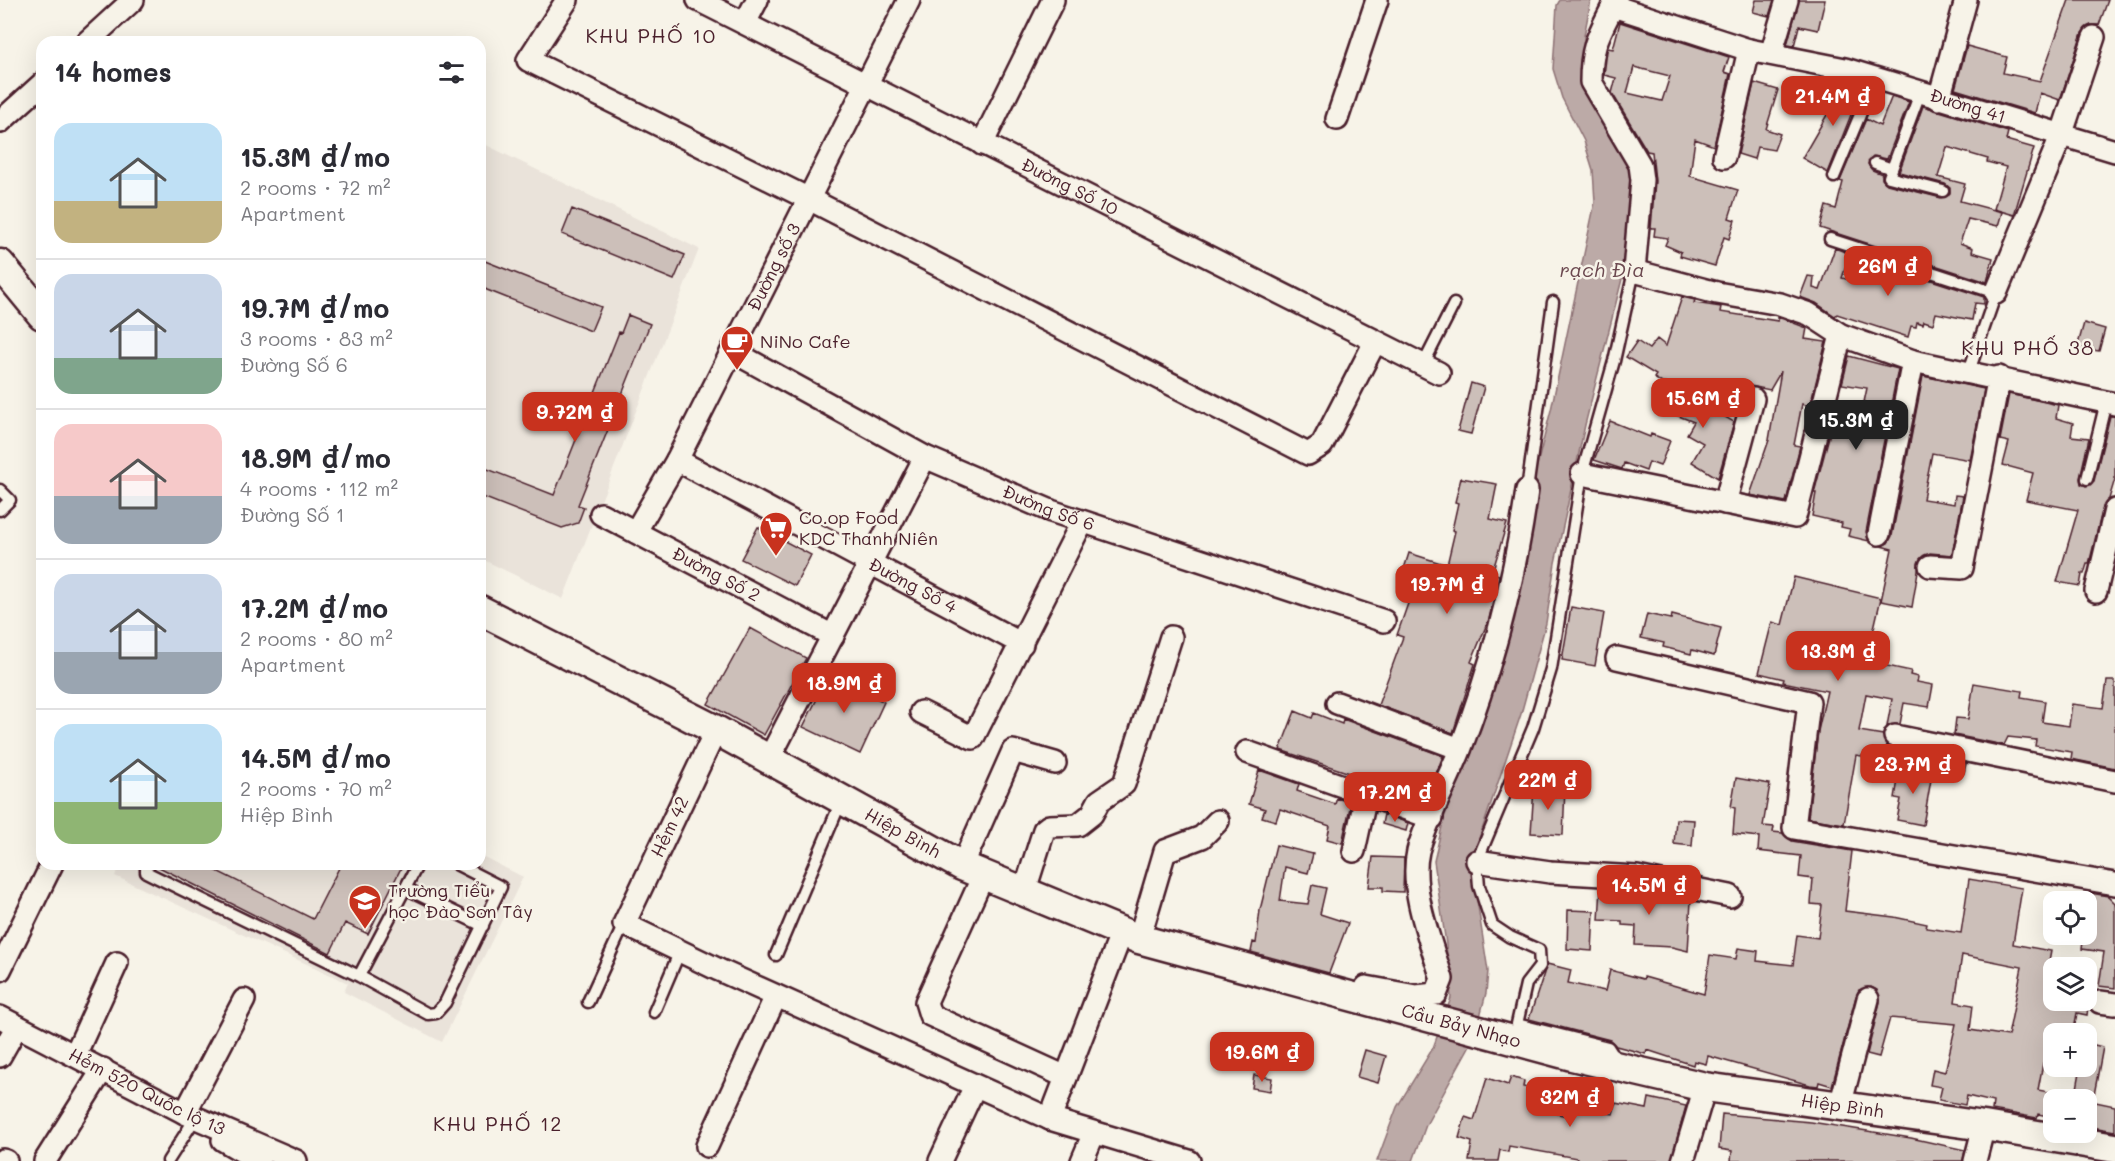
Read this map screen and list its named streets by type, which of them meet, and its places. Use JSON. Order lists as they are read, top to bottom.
{
  "streets": {
    "main road": ["Hiệp Bình", "Cầu Bảy Nhạo"],
    "street": [
      "Đường 41",
      "Đường Số 10",
      "Đường số 3",
      "Đường Số 6",
      "Đường Số 2",
      "Đường Số 4",
      "Hẻm 42",
      "Hẻm 520 Quốc lộ 13"
    ]
  },
  "crossings": [
    ["Đường Số 10", "Đường số 3"],
    ["Đường số 3", "Đường Số 6"],
    ["Đường số 3", "Đường Số 2"],
    ["Đường số 3", "Đường Số 4"],
    ["Hẻm 42", "Hiệp Bình"],
    ["Hiệp Bình", "Cầu Bảy Nhạo"]
  ],
  "districts": ["KHU PHỐ 10", "KHU PHỐ 38", "KHU PHỐ 12"],
  "water": ["rạch Đìa"],
  "places": {
    "cafe": ["NiNo Cafe"],
    "supermarket": ["Co.op Food KDC Thanh Niên"],
    "school or university": ["Trường Tiểu học Đào Sơn Tây"]
  },
  "page": {
    "heading": "14 homes",
    "price": [
      "21.4M ₫",
      "26M ₫",
      "15.6M ₫",
      "9.72M ₫",
      "15.3M ₫",
      "19.7M ₫",
      "13.3M ₫",
      "18.9M ₫",
      "23.7M ₫",
      "22M ₫",
      "17.2M ₫",
      "14.5M ₫",
      "19.6M ₫",
      "32M ₫"
    ],
    "list": [
      {
        "name": "15.3M ₫/mo",
        "note": "2 rooms · 72 m² · Apartment"
      },
      {
        "name": "19.7M ₫/mo",
        "note": "3 rooms · 83 m² · Đường Số 6"
      },
      {
        "name": "18.9M ₫/mo",
        "note": "4 rooms · 112 m² · Đường Số 1"
      },
      {
        "name": "17.2M ₫/mo",
        "note": "2 rooms · 80 m² · Apartment"
      },
      {
        "name": "14.5M ₫/mo",
        "note": "2 rooms · 70 m² · Hiệp Bình"
      }
    ],
    "map_buttons": ["+", "−"]
  }
}
